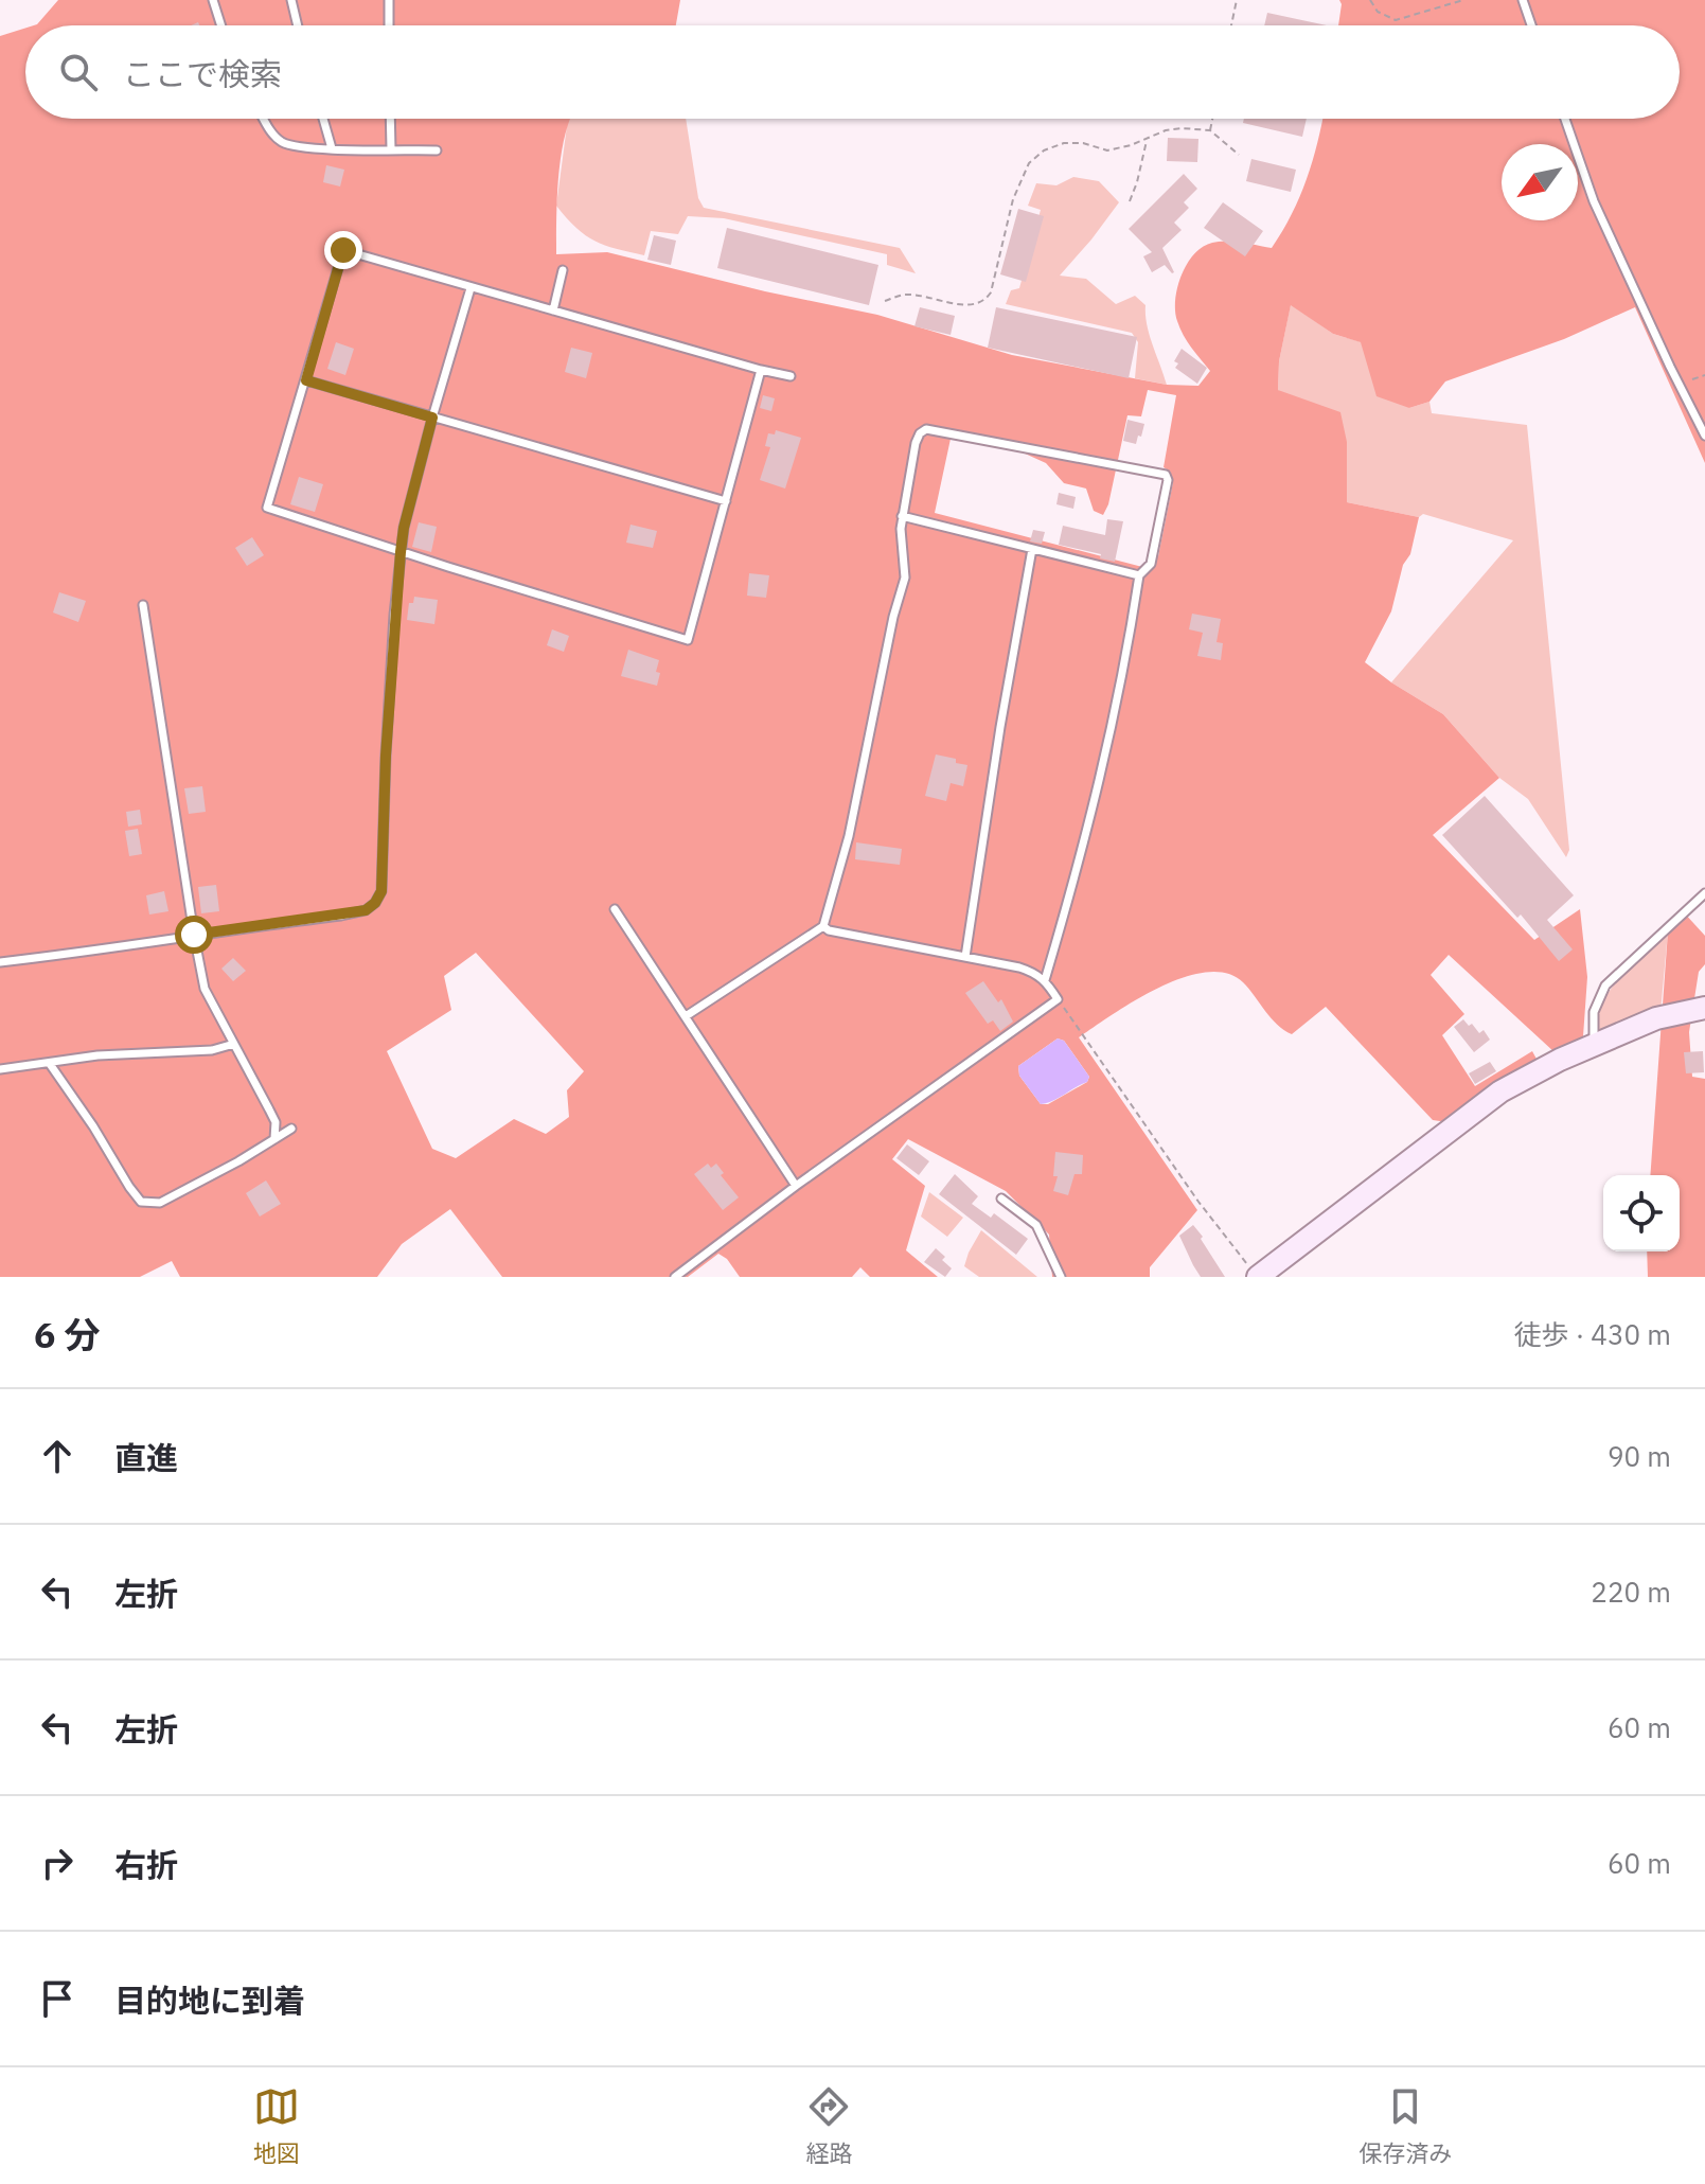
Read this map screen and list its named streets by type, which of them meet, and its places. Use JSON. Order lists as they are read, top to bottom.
{
  "north": "bottom left",
  "page": {
    "search": "ここで検索",
    "heading": ["6 分", "徒歩 · 430 m"],
    "list": [
      ["直進", "90 m"],
      ["左折", "220 m"],
      ["左折", "60 m"],
      ["右折", "60 m"],
      "目的地に到着"
    ],
    "nav": ["地図", "経路", "保存済み"]
  }
}
